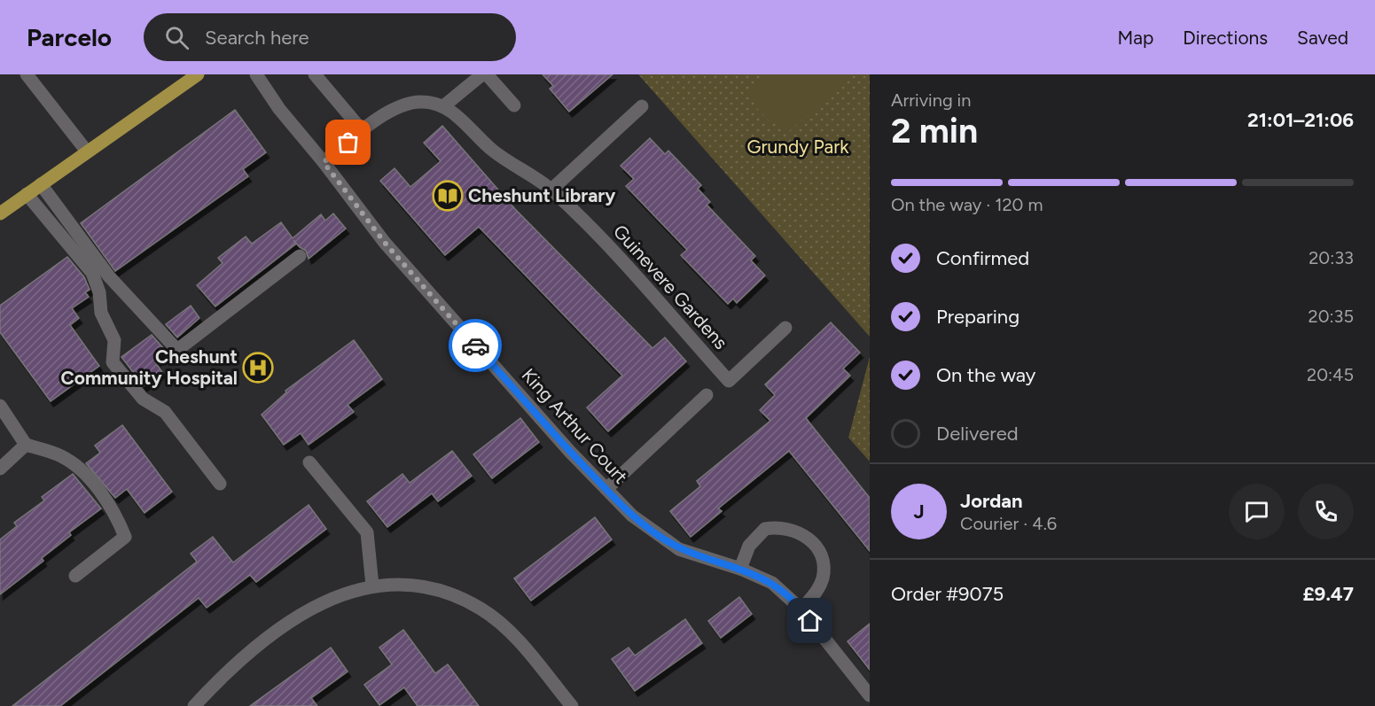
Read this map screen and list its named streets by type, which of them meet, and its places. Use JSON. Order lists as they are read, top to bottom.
{
  "streets": {
    "street": ["Guinevere Gardens", "King Arthur Court"]
  },
  "crossings": [
    ["Guinevere Gardens", "King Arthur Court"]
  ],
  "parks": ["Grundy Park"],
  "places": {
    "library": ["Cheshunt Library"],
    "hospital": ["Cheshunt Community Hospital"]
  },
  "page": {
    "header": "Parcelo",
    "search": "Search here",
    "nav": ["Map", "Directions", "Saved"],
    "heading": ["2 min", "Arriving in", "21:01–21:06"],
    "panel": [
      "Jordan",
      "Courier · 4.6",
      "Order #9075",
      "£9.47"
    ],
    "bar": "On the way · 120 m",
    "list": [
      ["Confirmed", "20:33"],
      ["Preparing", "20:35"],
      ["On the way", "20:45"],
      "Delivered"
    ],
    "round": "J"
  }
}
